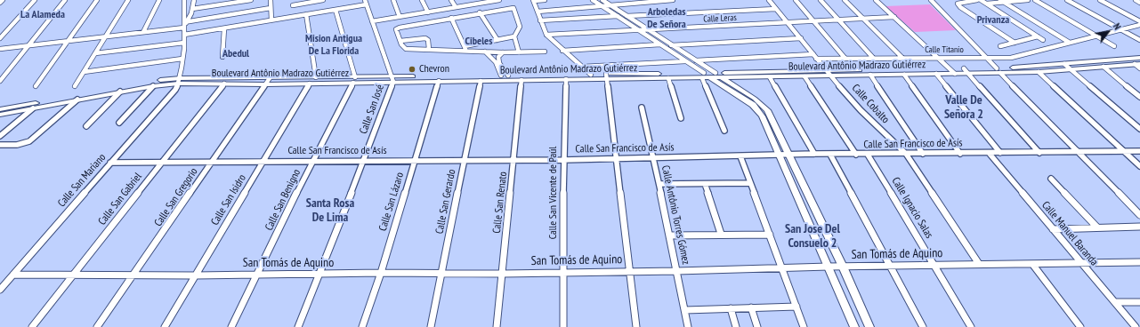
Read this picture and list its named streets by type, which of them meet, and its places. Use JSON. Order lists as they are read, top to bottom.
{
  "streets": {
    "street": [
      "Calle Leras",
      "Calle Titanio",
      "Boulevard Antônio Madrazo Gutiérrez",
      "Calle Cobalto",
      "Calle San José",
      "Calle San Francisco de Asís",
      "Calle San Mariano",
      "Calle San Vicente de Paúl",
      "Calle San Gregorio",
      "Calle San Gabriel",
      "Calle San Isidro",
      "Calle San Benigno",
      "Calle San Lázaro",
      "Calle San Gerardo",
      "Calle San Renato",
      "Calle Ignacio Salas",
      "Calle Antônio Torres Gómez",
      "Calle Manuel Baranda",
      "San Tomás de Aquino"
    ]
  },
  "crossings": [
    ["Calle Leras", "Calle Cobalto"],
    ["Calle Titanio", "Calle Cobalto"],
    ["Boulevard Antônio Madrazo Gutiérrez", "Calle Cobalto"],
    ["Boulevard Antônio Madrazo Gutiérrez", "Calle San José"],
    ["Boulevard Antônio Madrazo Gutiérrez", "Calle San Mariano"],
    ["Boulevard Antônio Madrazo Gutiérrez", "Calle San Vicente de Paúl"],
    ["Boulevard Antônio Madrazo Gutiérrez", "Calle San Gregorio"],
    ["Boulevard Antônio Madrazo Gutiérrez", "Calle San Gabriel"],
    ["Boulevard Antônio Madrazo Gutiérrez", "Calle San Isidro"],
    ["Boulevard Antônio Madrazo Gutiérrez", "Calle San Benigno"],
    ["Boulevard Antônio Madrazo Gutiérrez", "Calle San Lázaro"],
    ["Boulevard Antônio Madrazo Gutiérrez", "Calle San Gerardo"],
    ["Boulevard Antônio Madrazo Gutiérrez", "Calle San Renato"],
    ["Calle Cobalto", "Calle San Francisco de Asís"],
    ["Calle Cobalto", "San Tomás de Aquino"],
    ["Calle San José", "Calle San Francisco de Asís"],
    ["Calle San José", "San Tomás de Aquino"],
    ["Calle San Francisco de Asís", "Calle San Mariano"],
    ["Calle San Francisco de Asís", "Calle San Vicente de Paúl"],
    ["Calle San Francisco de Asís", "Calle San Gregorio"],
    ["Calle San Francisco de Asís", "Calle San Gabriel"],
    ["Calle San Francisco de Asís", "Calle San Isidro"],
    ["Calle San Francisco de Asís", "Calle San Benigno"],
    ["Calle San Francisco de Asís", "Calle San Lázaro"],
    ["Calle San Francisco de Asís", "Calle San Gerardo"],
    ["Calle San Francisco de Asís", "Calle San Renato"],
    ["Calle San Francisco de Asís", "Calle Ignacio Salas"],
    ["Calle San Francisco de Asís", "Calle Antônio Torres Gómez"],
    ["Calle San Francisco de Asís", "Calle Manuel Baranda"],
    ["Calle San Mariano", "San Tomás de Aquino"],
    ["Calle San Vicente de Paúl", "San Tomás de Aquino"],
    ["Calle San Gregorio", "San Tomás de Aquino"],
    ["Calle San Gabriel", "San Tomás de Aquino"],
    ["Calle San Isidro", "San Tomás de Aquino"],
    ["Calle San Benigno", "San Tomás de Aquino"],
    ["Calle San Lázaro", "San Tomás de Aquino"],
    ["Calle San Gerardo", "San Tomás de Aquino"],
    ["Calle San Renato", "San Tomás de Aquino"],
    ["Calle Ignacio Salas", "San Tomás de Aquino"],
    ["Calle Antônio Torres Gómez", "San Tomás de Aquino"],
    ["Calle Manuel Baranda", "San Tomás de Aquino"]
  ],
  "districts": [
    "Arboledas De Señora",
    "La Alameda",
    "Privanza",
    "Mision Antigua De La Florida",
    "Cibeles",
    "Abedul",
    "Valle De Señora 2",
    "Santa Rosa De Lima",
    "San Jose Del Consuelo 2"
  ],
  "places": ["Chevron"],
  "north": "top right"
}
